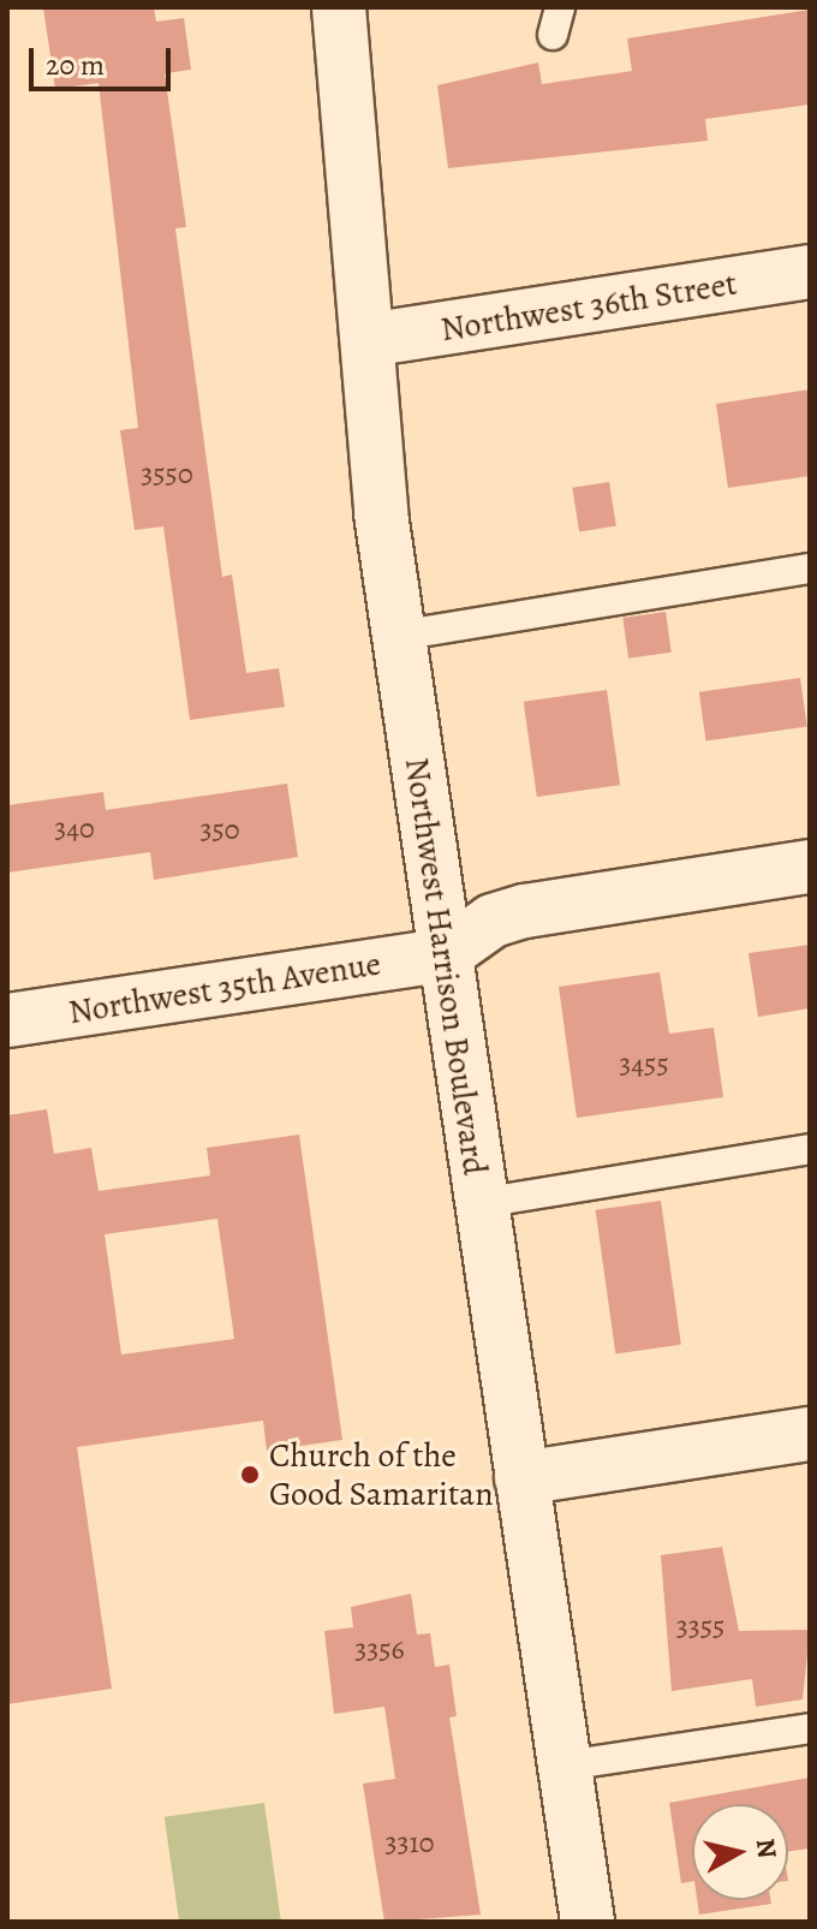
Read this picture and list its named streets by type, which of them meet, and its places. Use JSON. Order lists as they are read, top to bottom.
{
  "streets": {
    "main road": ["Northwest 36th Street", "Northwest Harrison Boulevard", "Northwest 35th Avenue"]
  },
  "crossings": [
    ["Northwest 36th Street", "Northwest Harrison Boulevard"],
    ["Northwest Harrison Boulevard", "Northwest 35th Avenue"]
  ],
  "places": ["Church of the Good Samaritan"],
  "house_numbers": [
    "3550",
    "340",
    "350",
    "3455",
    "3355",
    "3356",
    "3310"
  ],
  "scale_bar": "20 m",
  "north": "right"
}
